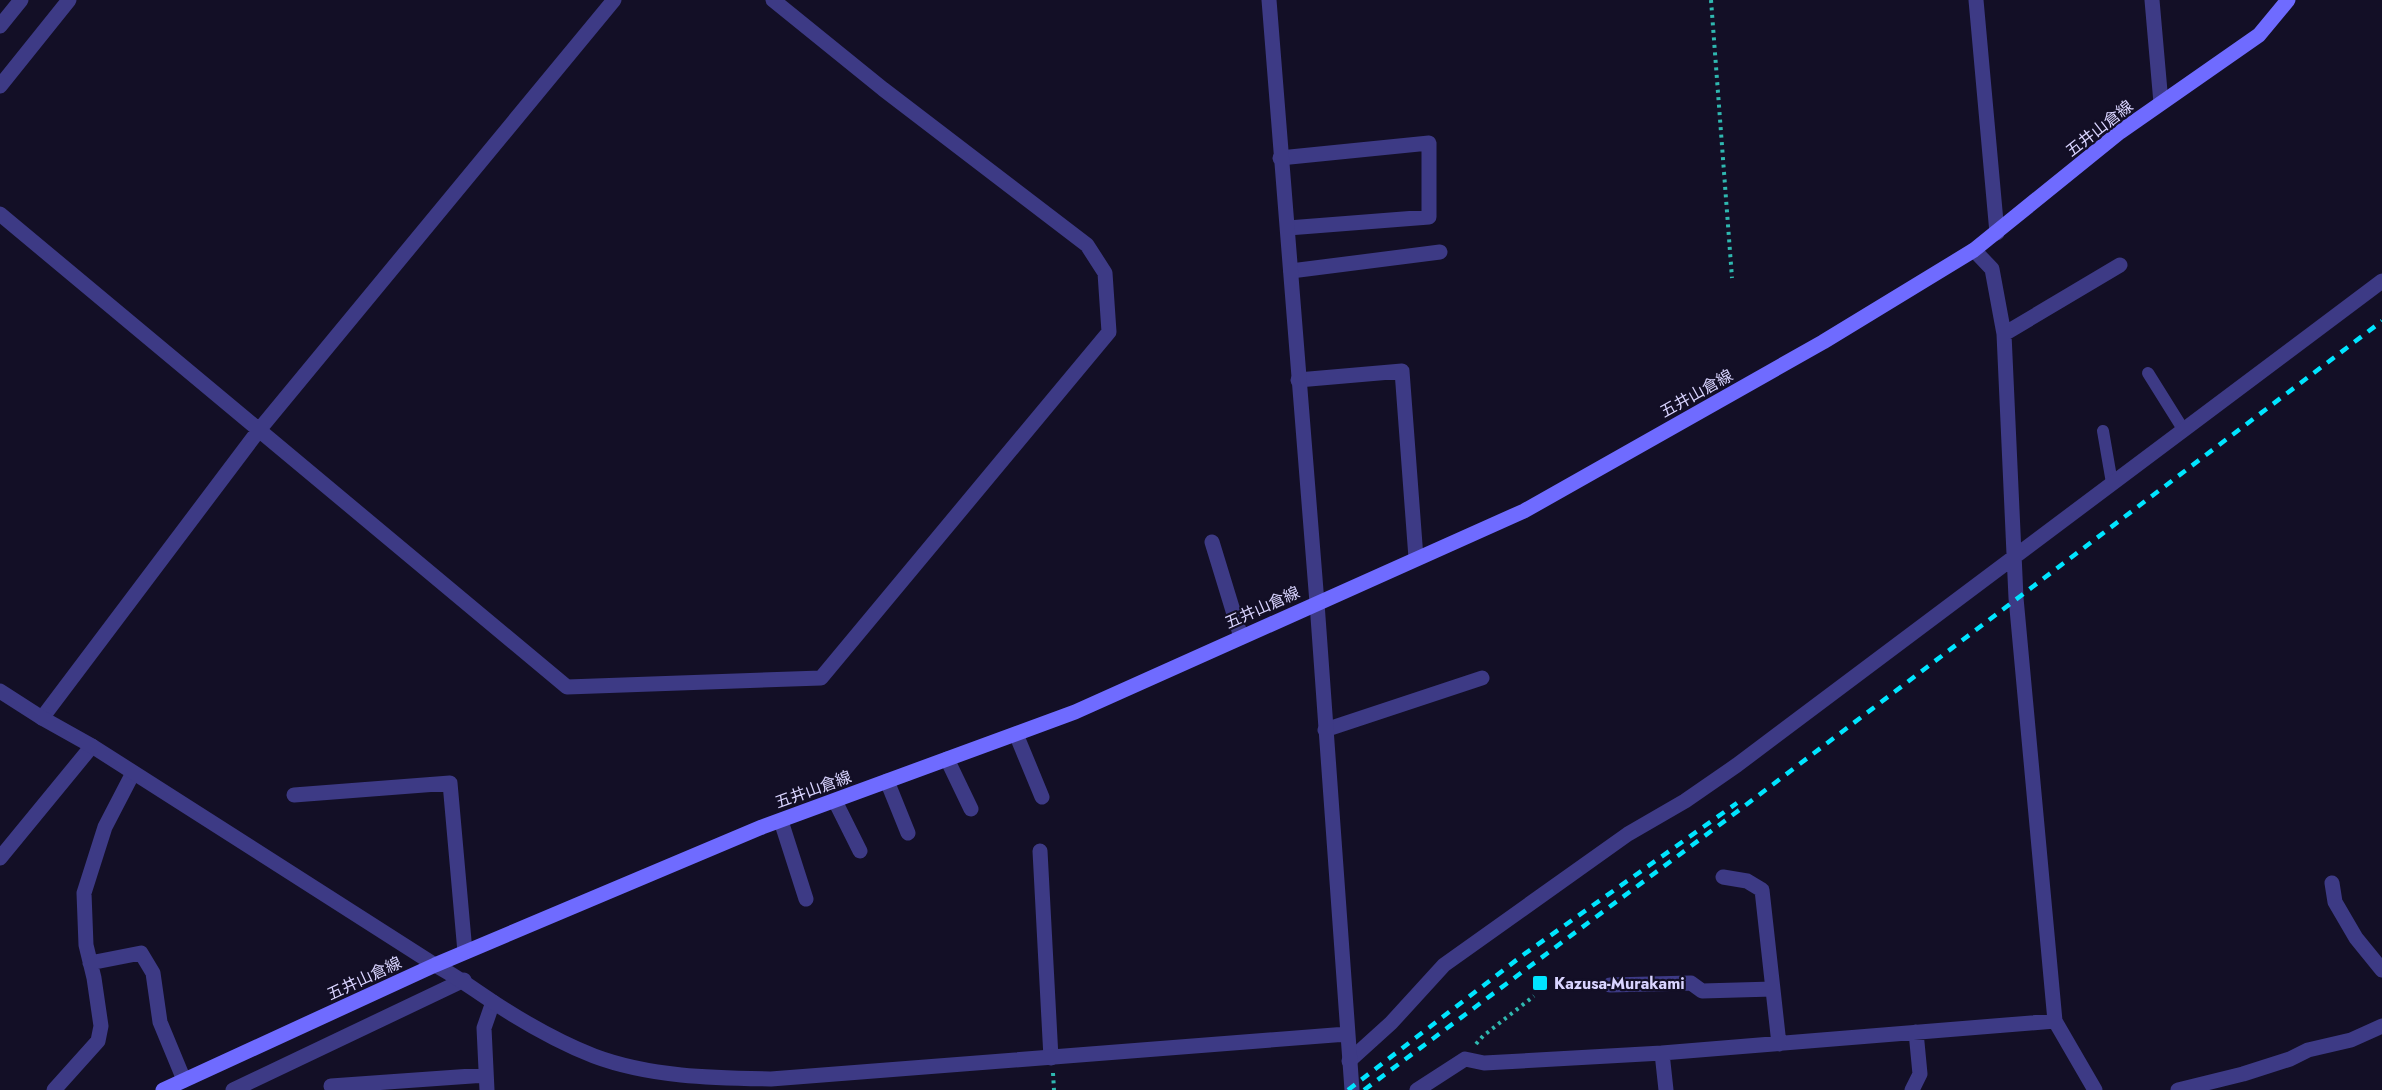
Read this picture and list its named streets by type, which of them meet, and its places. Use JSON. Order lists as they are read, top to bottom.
{
  "streets": {
    "main road": ["五井山倉線"]
  },
  "places": {
    "transit": ["Kazusa-Murakami"]
  }
}
